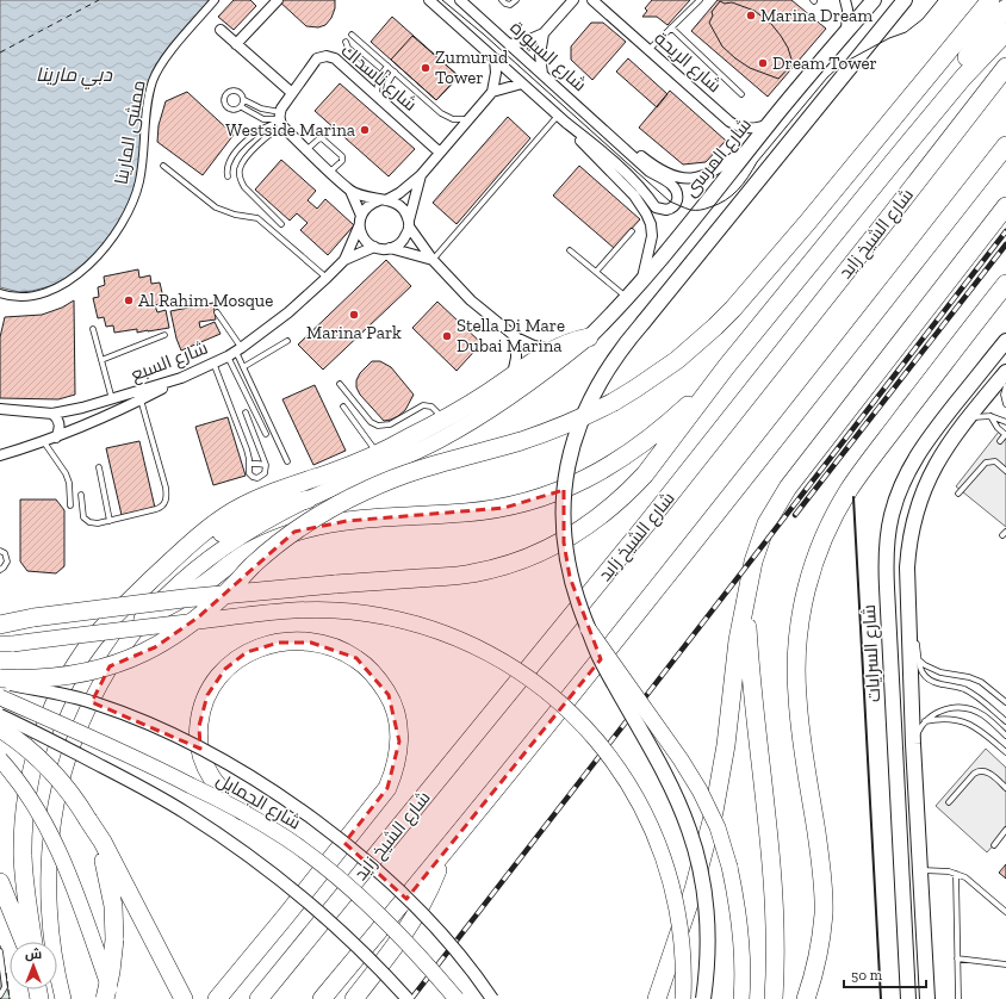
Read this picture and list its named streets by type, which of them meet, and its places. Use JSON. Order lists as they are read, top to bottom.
{
  "streets": {
    "highway": ["شارع الشيخ زايد"],
    "main road": ["شارع المرسى", "شارع السرايات", "شارع الجمايل"],
    "street": [
      "شارع السيورة",
      "شارع الريحة",
      "شارع ناسداك",
      "ممشى المارينا",
      "شارع السبع"
    ]
  },
  "crossings": [
    ["شارع السيورة", "شارع المرسى"],
    ["شارع الريحة", "شارع المرسى"]
  ],
  "water": ["دبي مارينا"],
  "places": [
    "Marina Dream",
    "Dream Tower",
    "Zumurud Tower",
    "Westside Marina",
    "Al Rahim Mosque",
    "Marina Park",
    "Stella Di Mare Dubai Marina"
  ],
  "scale_bar": "50 m",
  "north": "top"
}
